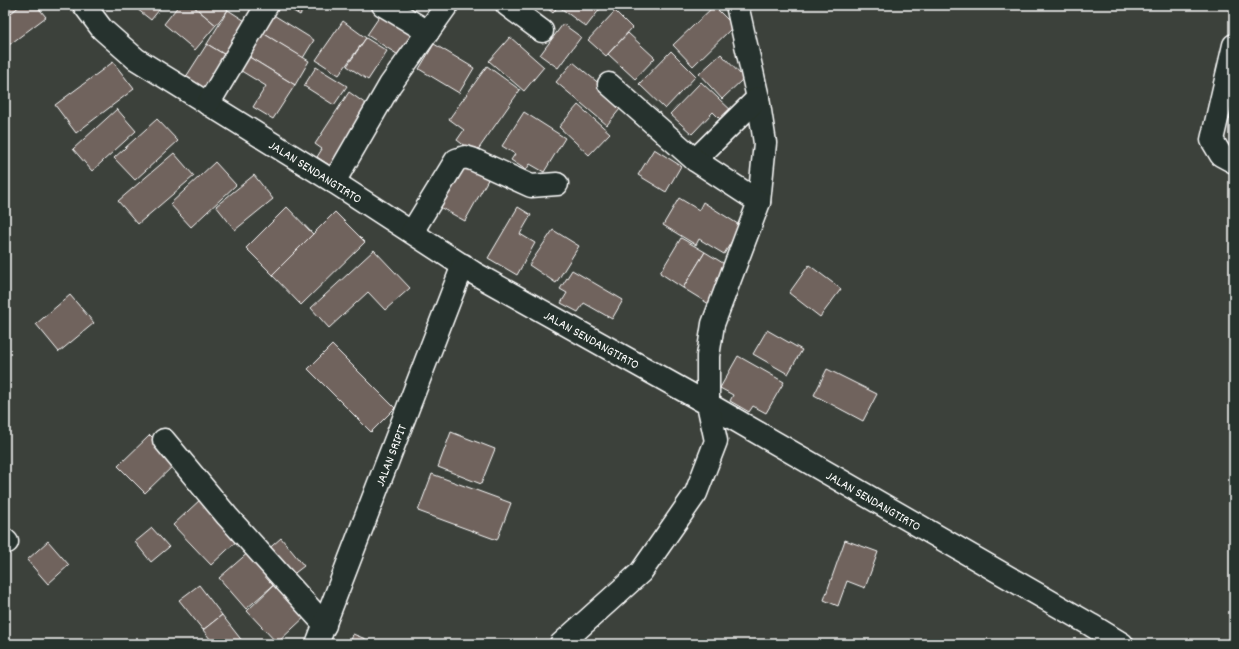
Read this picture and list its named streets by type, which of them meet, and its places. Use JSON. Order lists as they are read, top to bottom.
{
  "streets": {
    "street": ["JALAN SENDANGTIRTO", "JALAN SRIPIT"]
  },
  "crossings": [
    ["JALAN SENDANGTIRTO", "JALAN SRIPIT"]
  ]
}
